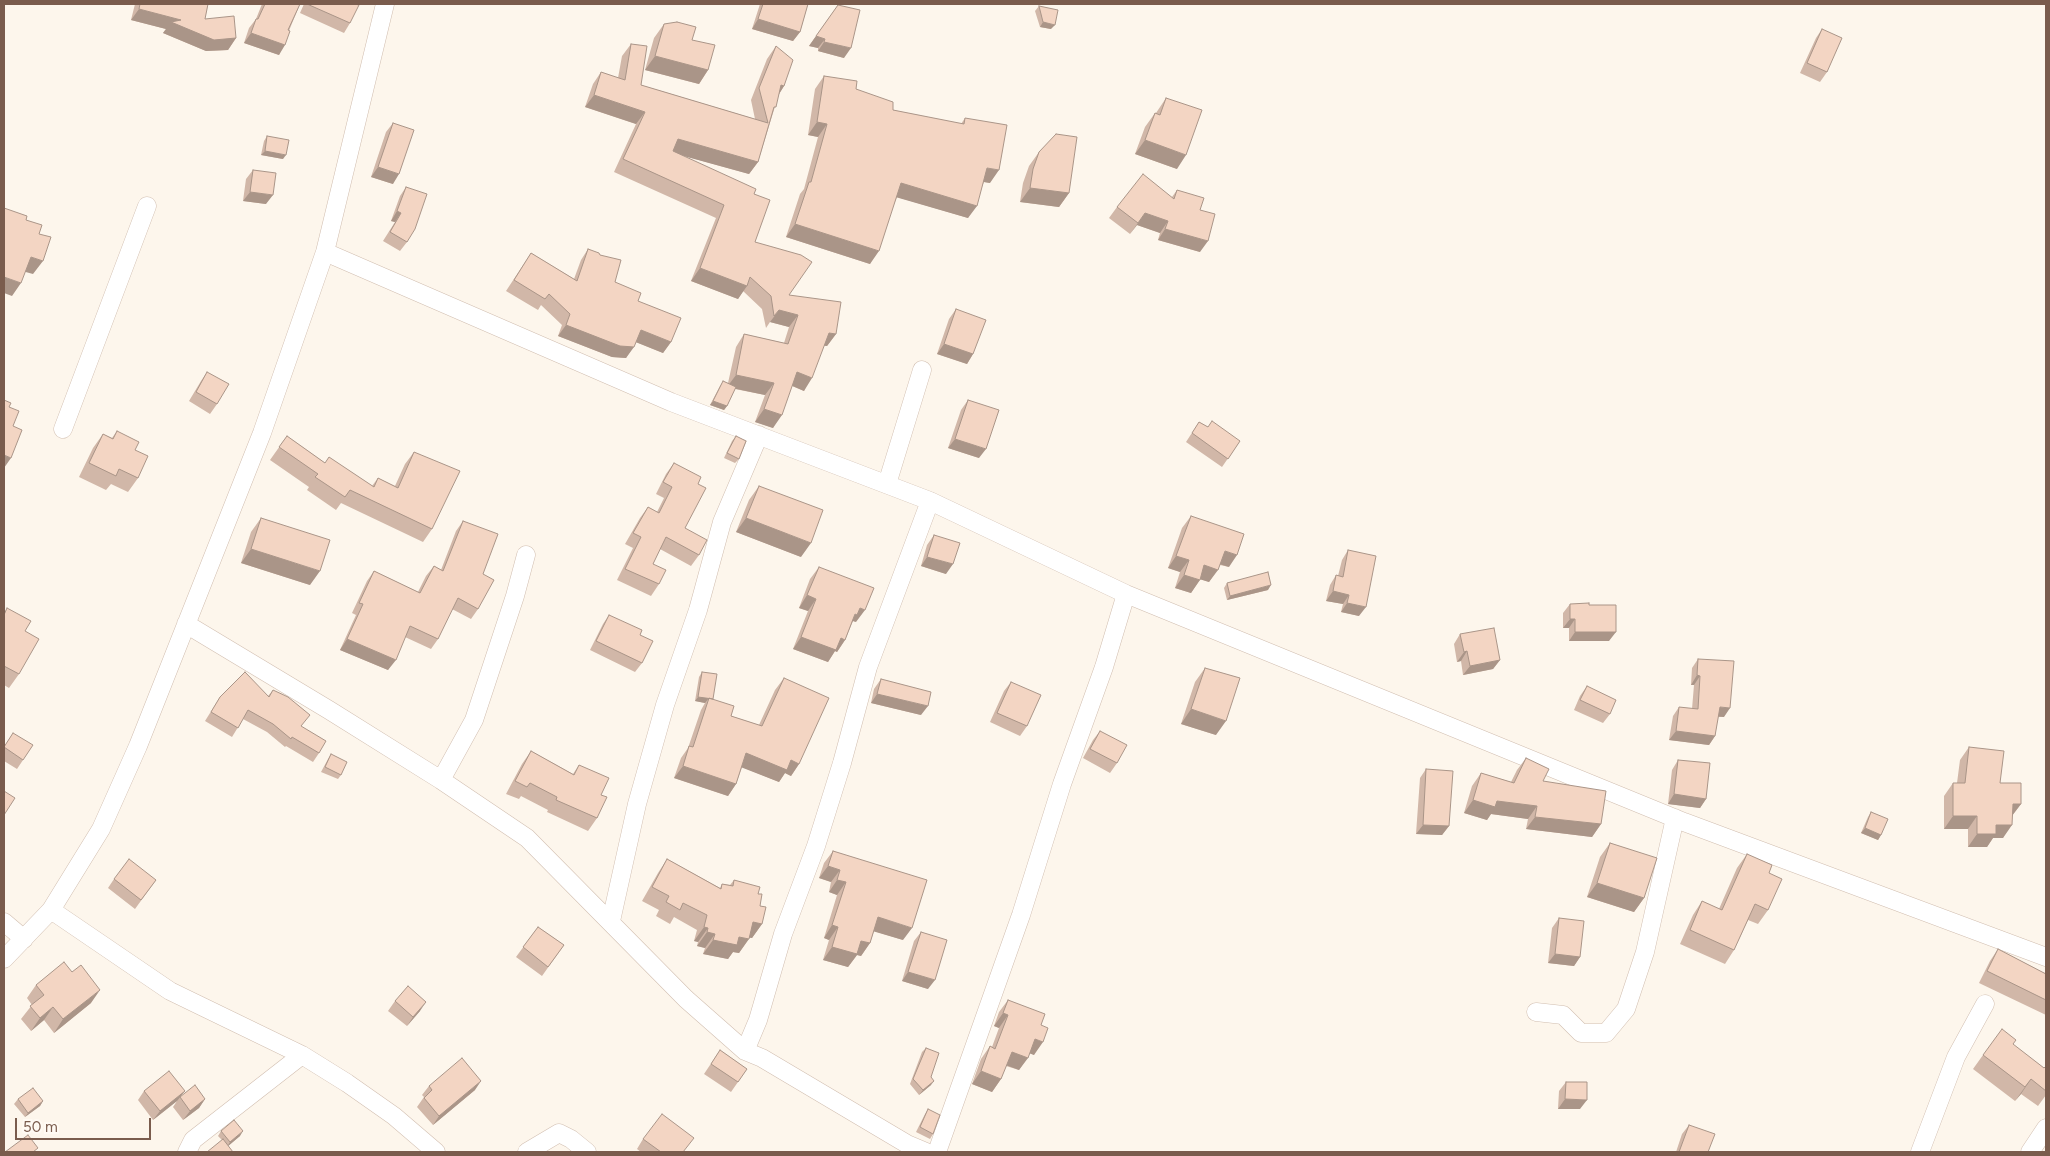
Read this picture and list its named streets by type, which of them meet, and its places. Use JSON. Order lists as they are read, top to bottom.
{
  "scale_bar": "50 m"
}
